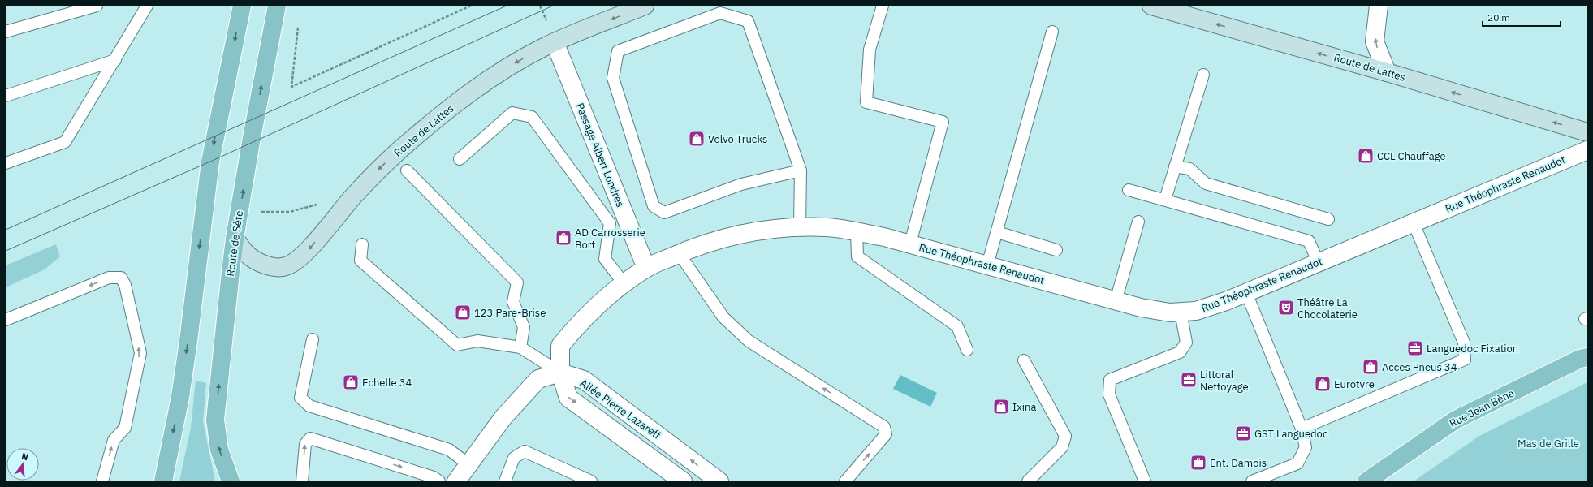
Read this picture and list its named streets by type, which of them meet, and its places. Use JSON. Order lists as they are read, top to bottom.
{
  "streets": {
    "main road": ["Route de Sète", "Rue Jean Bène"],
    "street": [
      "Route de Lattes",
      "Passage Albert Londres",
      "Rue Théophraste Renaudot",
      "Allée Pierre Lazareff"
    ]
  },
  "crossings": [
    ["Route de Lattes", "Passage Albert Londres"],
    ["Route de Lattes", "Route de Sète"],
    ["Passage Albert Londres", "Rue Théophraste Renaudot"],
    ["Rue Théophraste Renaudot", "Allée Pierre Lazareff"]
  ],
  "one_way": ["Route de Lattes"],
  "parks": ["Mas de Grille"],
  "places": {
    "shop": [
      "Volvo Trucks",
      "CCL Chauffage",
      "AD Carrosserie Bort",
      "123 Pare-Brise",
      "Acces Pneus 34",
      "Echelle 34",
      "Eurotyre",
      "Ixina"
    ],
    "theatre": ["Théâtre La Chocolaterie"],
    "office": [
      "Languedoc Fixation",
      "Littoral Nettoyage",
      "GST Languedoc",
      "Ent. Damois"
    ]
  },
  "scale_bar": "20 m",
  "north": "top"
}
